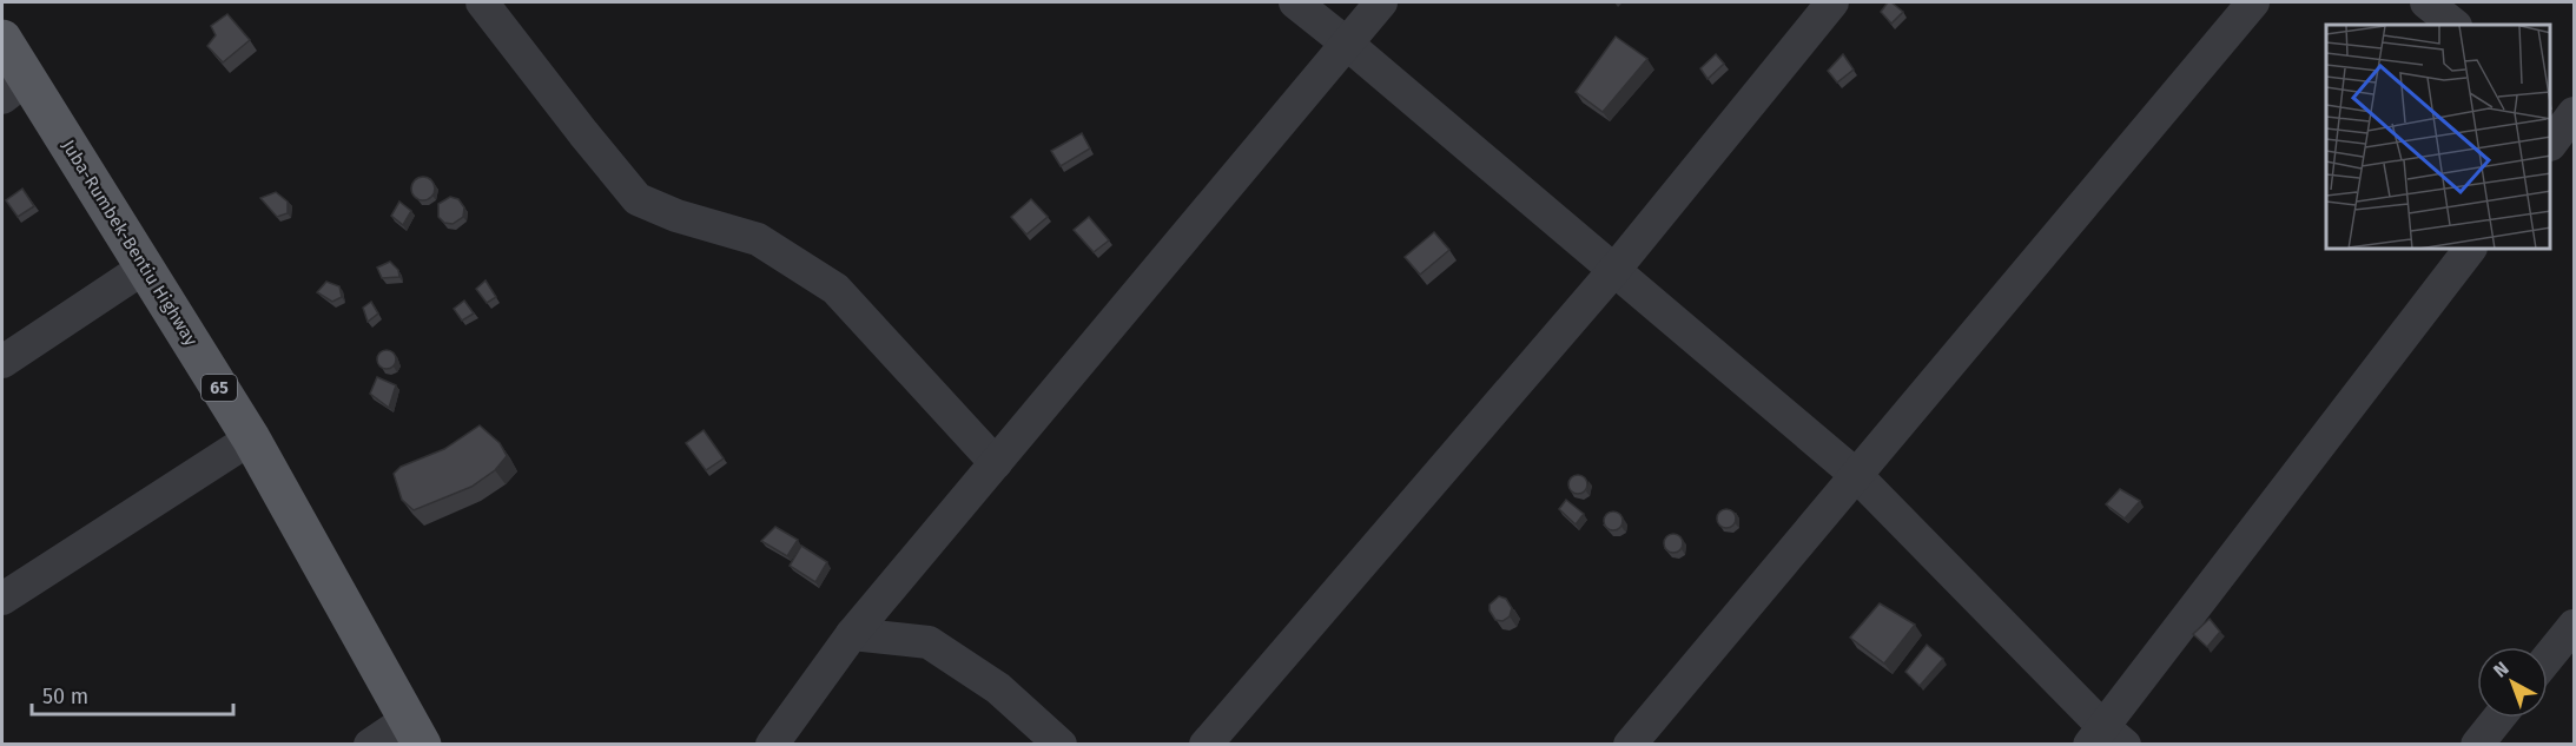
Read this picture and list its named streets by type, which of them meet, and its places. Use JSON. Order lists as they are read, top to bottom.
{
  "streets": {
    "main road": ["Juba-Rumbek-Bentiu Highway", "65"]
  },
  "scale_bar": "50 m",
  "north": "top left"
}
